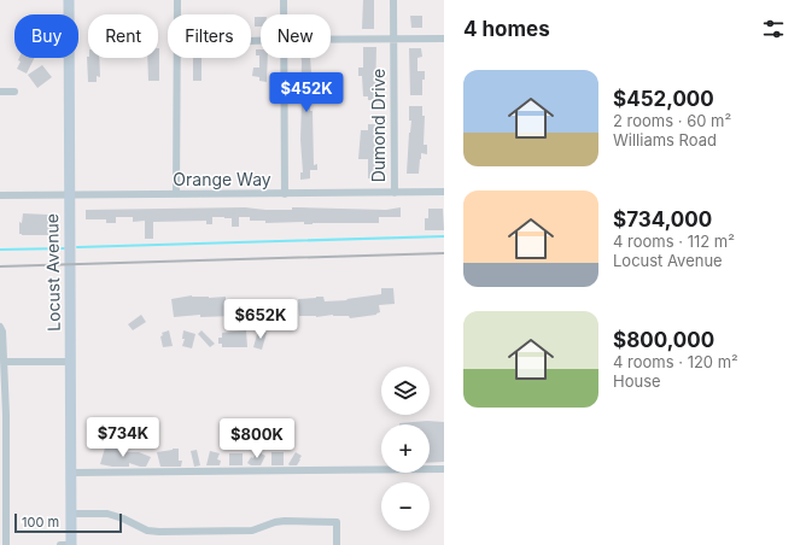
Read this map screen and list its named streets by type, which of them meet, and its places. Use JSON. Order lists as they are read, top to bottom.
{
  "streets": {
    "street": ["Dumond Drive", "Orange Way", "Locust Avenue"]
  },
  "crossings": [
    ["Dumond Drive", "Orange Way"],
    ["Orange Way", "Locust Avenue"]
  ],
  "scale_bar": "100 m",
  "page": {
    "heading": "4 homes",
    "chip": [
      "Buy",
      "Rent",
      "Filters",
      "New"
    ],
    "list": [
      {
        "name": "$452,000",
        "note": "2 rooms · 60 m² · Williams Road"
      },
      {
        "name": "$734,000",
        "note": "4 rooms · 112 m² · Locust Avenue"
      },
      {
        "name": "$800,000",
        "note": "4 rooms · 120 m² · House"
      }
    ],
    "price": [
      "$452K",
      "$652K",
      "$734K",
      "$800K"
    ],
    "map_buttons": ["+", "−"],
    "scale": "100 m"
  }
}
